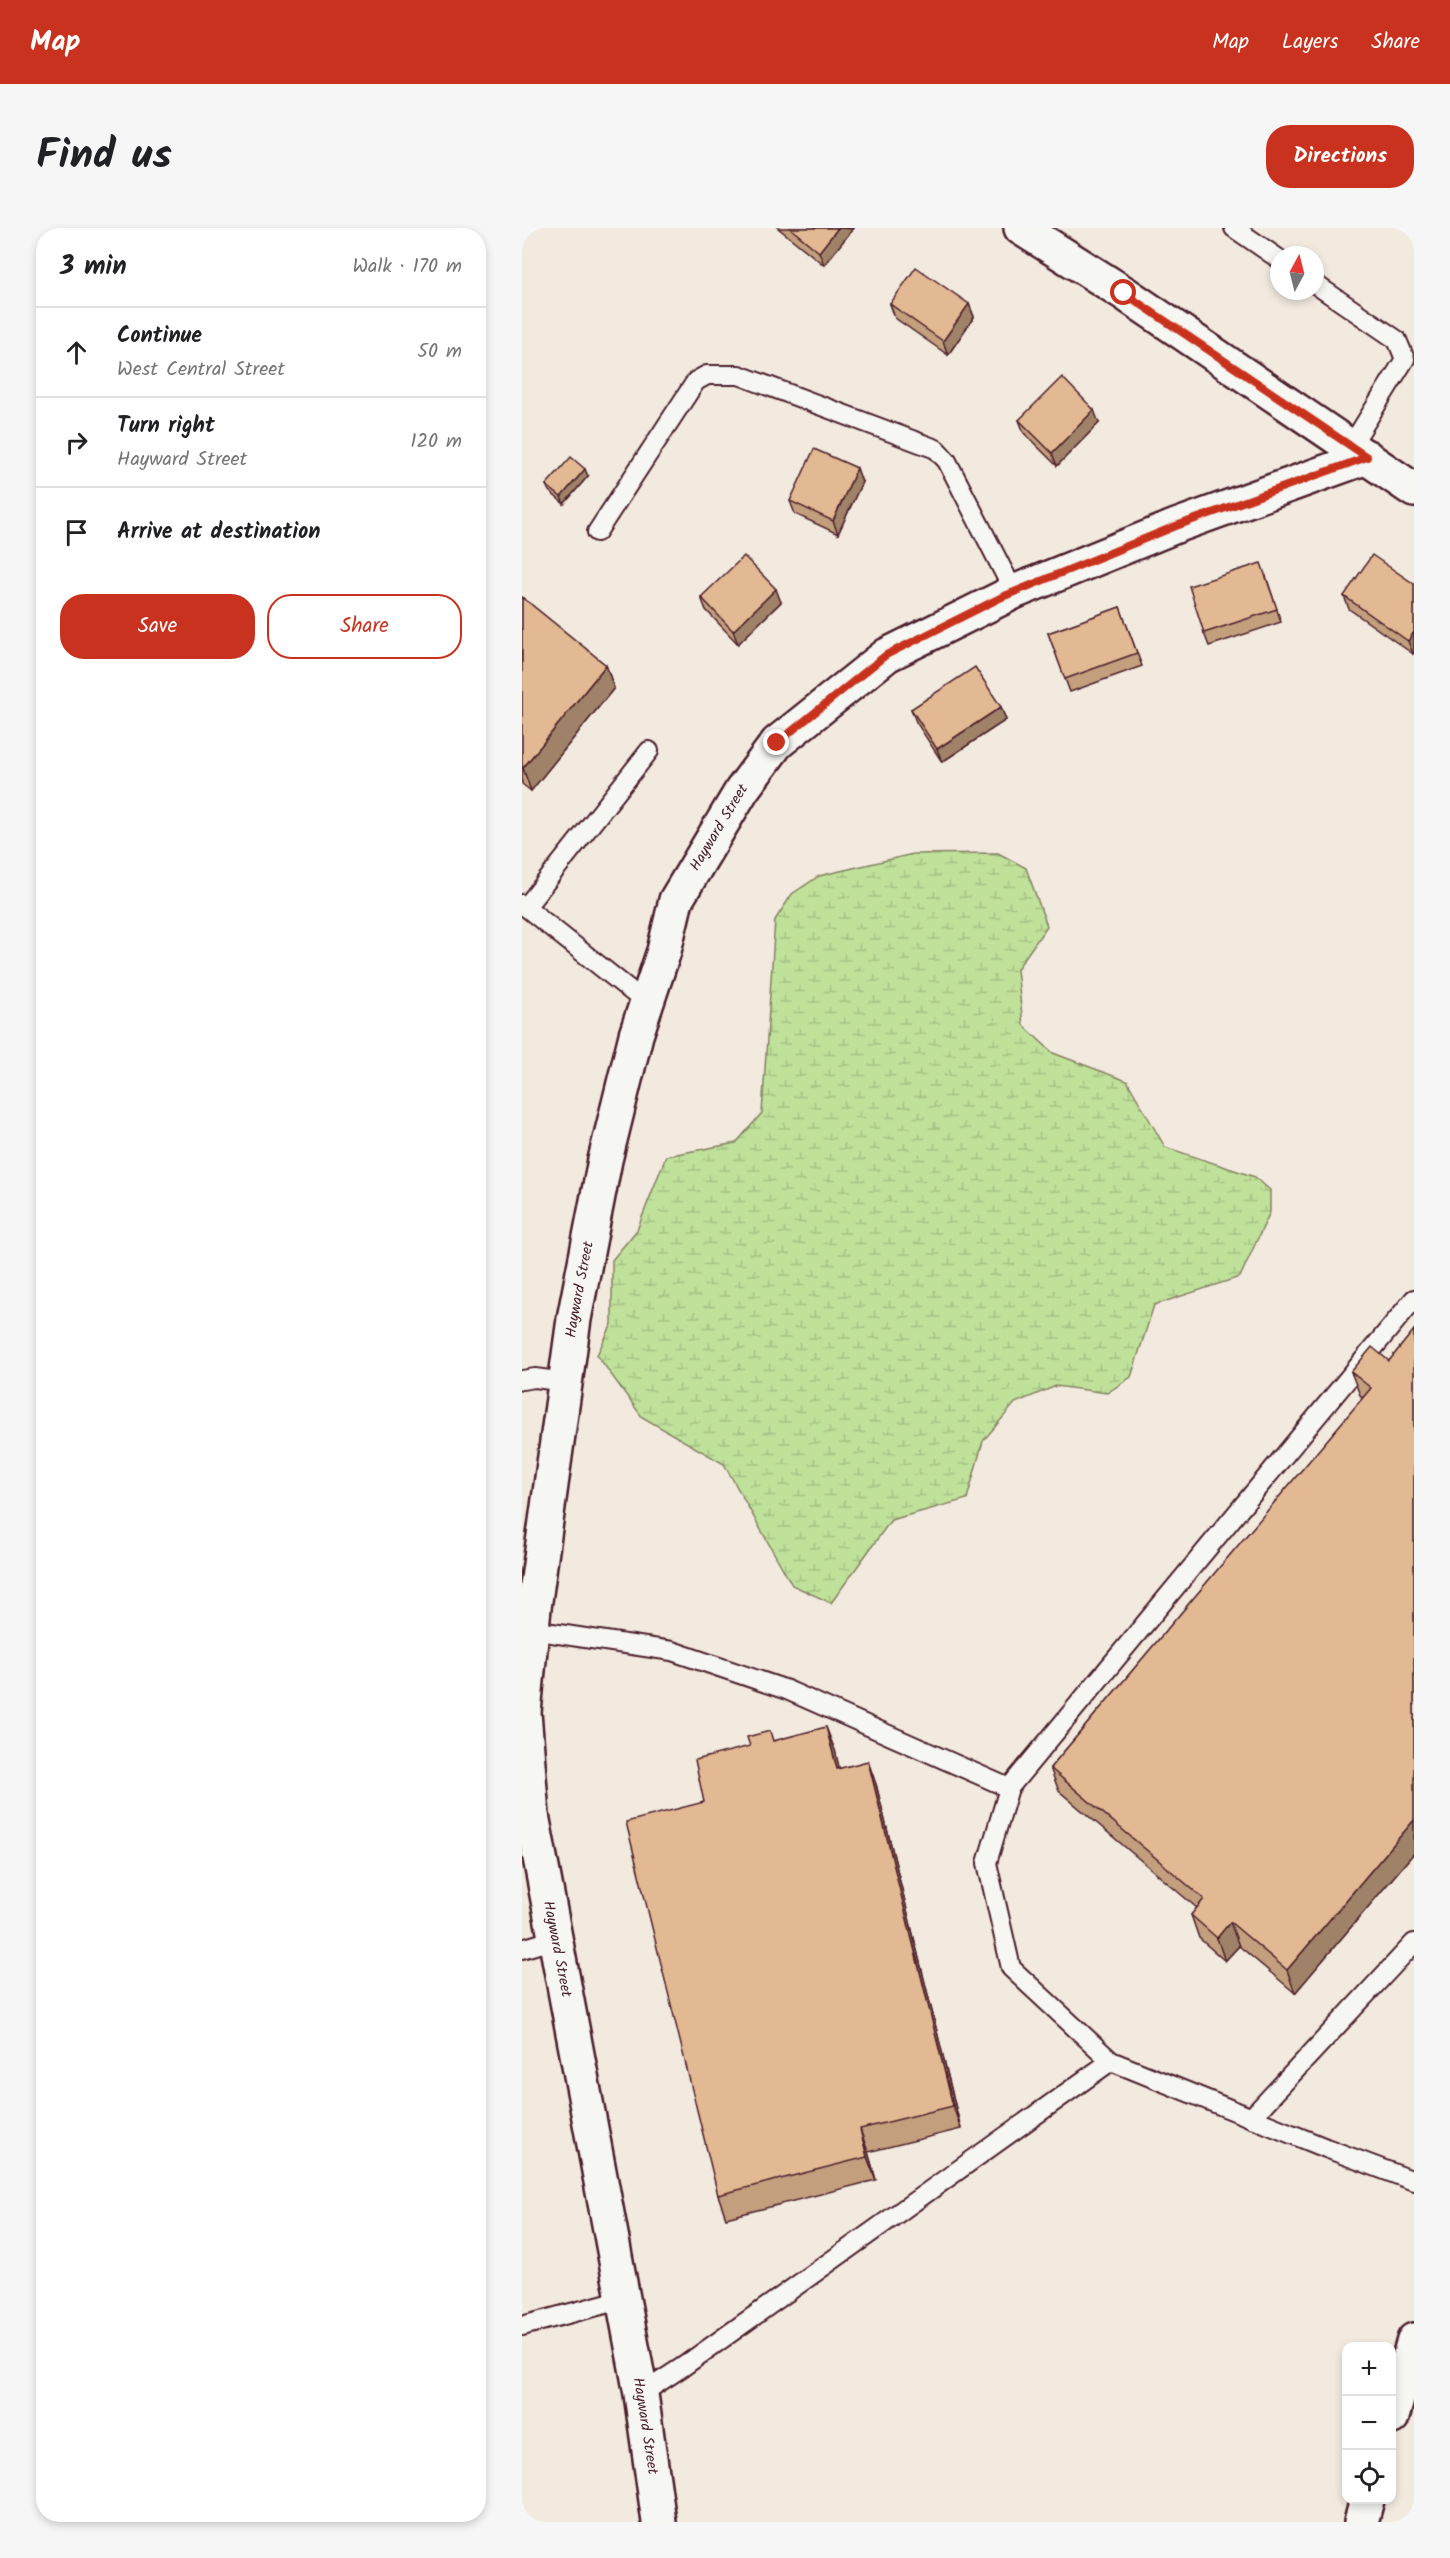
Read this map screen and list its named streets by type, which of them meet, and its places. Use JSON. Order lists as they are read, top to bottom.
{
  "streets": {
    "street": ["Hayward Street"]
  },
  "north": "top",
  "page": {
    "header": "Map",
    "nav": ["Map", "Layers", "Share"],
    "title": "Find us",
    "buttons": [
      "Directions",
      ["Save", "Share"]
    ],
    "heading": ["3 min", "Walk · 170 m"],
    "list": [
      ["Continue", "West Central Street", "50 m"],
      ["Turn right", "Hayward Street", "120 m"],
      "Arrive at destination"
    ],
    "map_buttons": ["+", "−"]
  }
}
